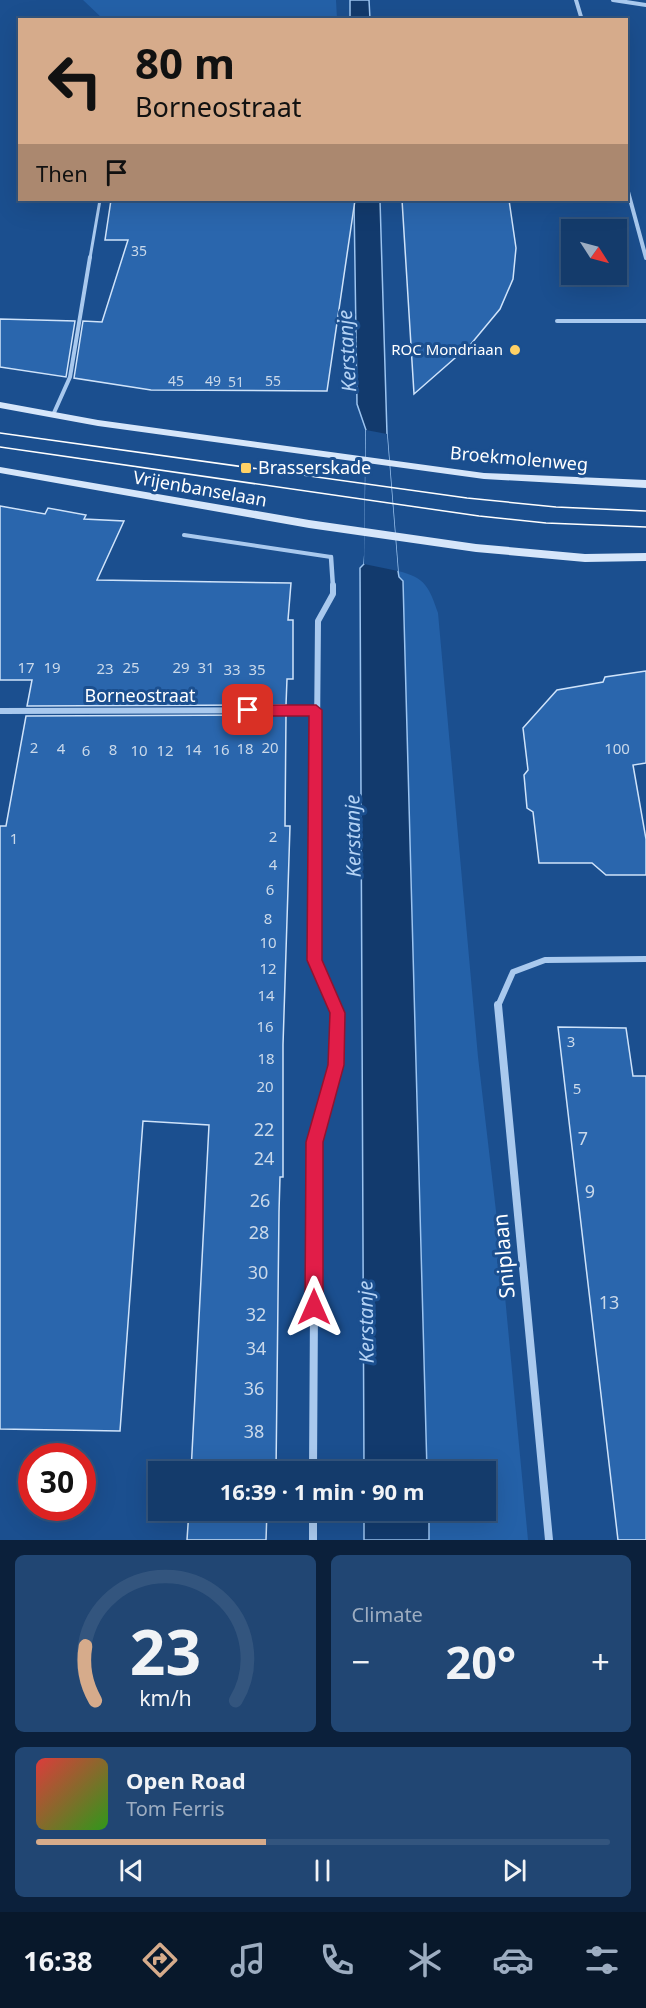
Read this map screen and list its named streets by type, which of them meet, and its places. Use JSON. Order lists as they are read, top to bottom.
{
  "streets": {
    "main road": ["Broekmolenweg", "Vrijenbanselaan"],
    "street": ["Borneostraat", "Sniplaan"]
  },
  "water": ["Kerstanje"],
  "places": {
    "other": ["ROC Mondriaan"],
    "transit": ["Brasserskade"]
  },
  "house_numbers": [
    "35",
    "45",
    "49",
    "55",
    "51",
    "17",
    "19",
    "25",
    "29",
    "31",
    "23",
    "33",
    "35",
    "2",
    "20",
    "4",
    "18",
    "100",
    "8",
    "14",
    "16",
    "6",
    "10",
    "12",
    "2",
    "1",
    "4",
    "6",
    "8",
    "10",
    "12",
    "14",
    "16",
    "3",
    "18",
    "20",
    "5",
    "22",
    "7",
    "24",
    "9",
    "26",
    "28",
    "30",
    "13",
    "32",
    "34",
    "36",
    "38"
  ],
  "north": "bottom right",
  "page": {
    "turn": ["80 m", "Borneostraat"],
    "then": "Then",
    "limit": "30",
    "trip": "16:39 · 1 min · 90 m",
    "tile": "Climate",
    "heat": ["−", "20°", "+"],
    "song": ["Open Road", "Tom Ferris"],
    "tabs": "16:38",
    "gauge": ["23", "km/h"]
  }
}
